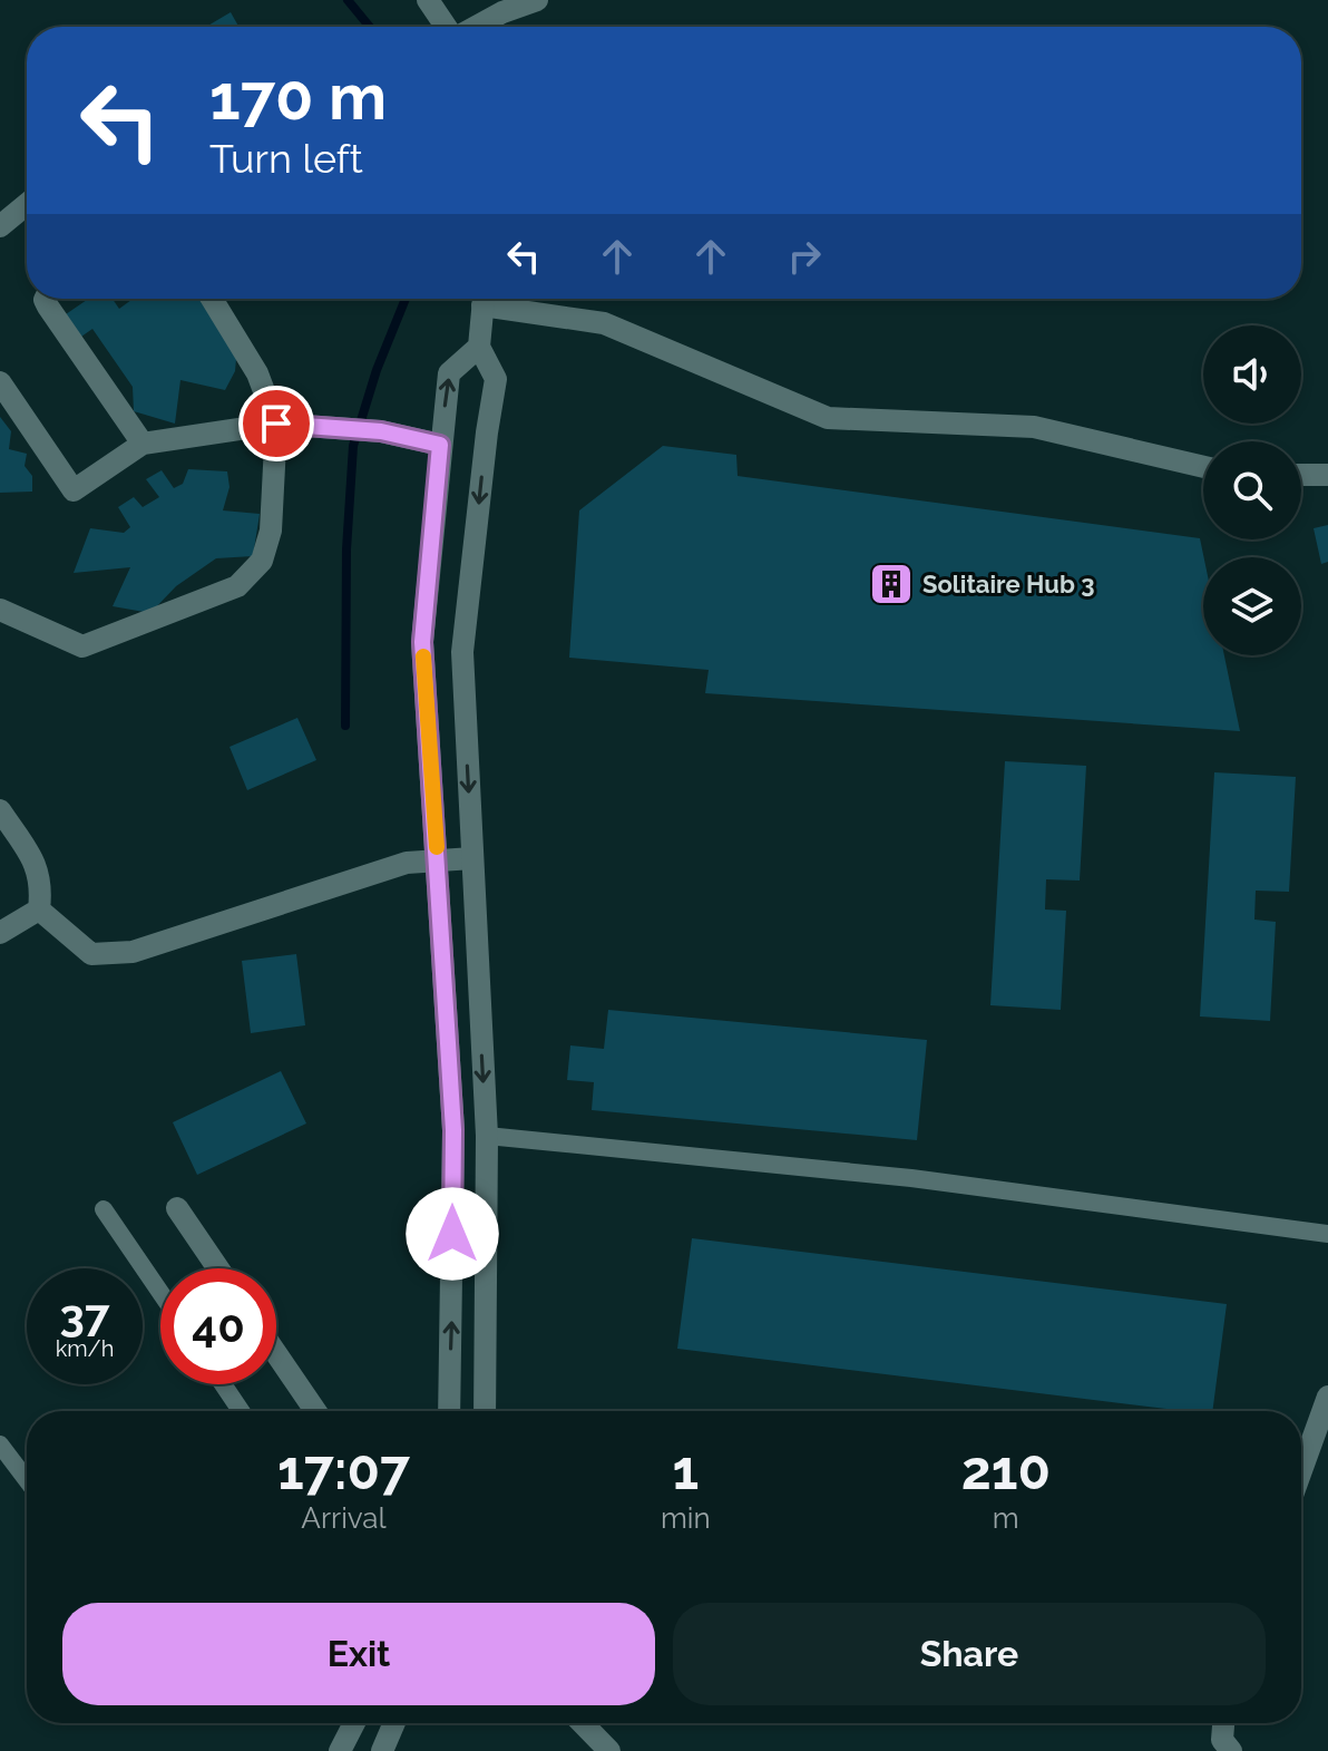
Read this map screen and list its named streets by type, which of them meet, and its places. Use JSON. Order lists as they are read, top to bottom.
{
  "places": {
    "building": ["Solitaire Hub 3"]
  },
  "page": {
    "turn": ["170 m", "Turn left"],
    "speed": "37 km/h",
    "limit": "40",
    "eta": [
      "17:07",
      "Arrival",
      "1",
      "min",
      "210",
      "m"
    ],
    "buttons": ["Exit", "Share"]
  }
}
